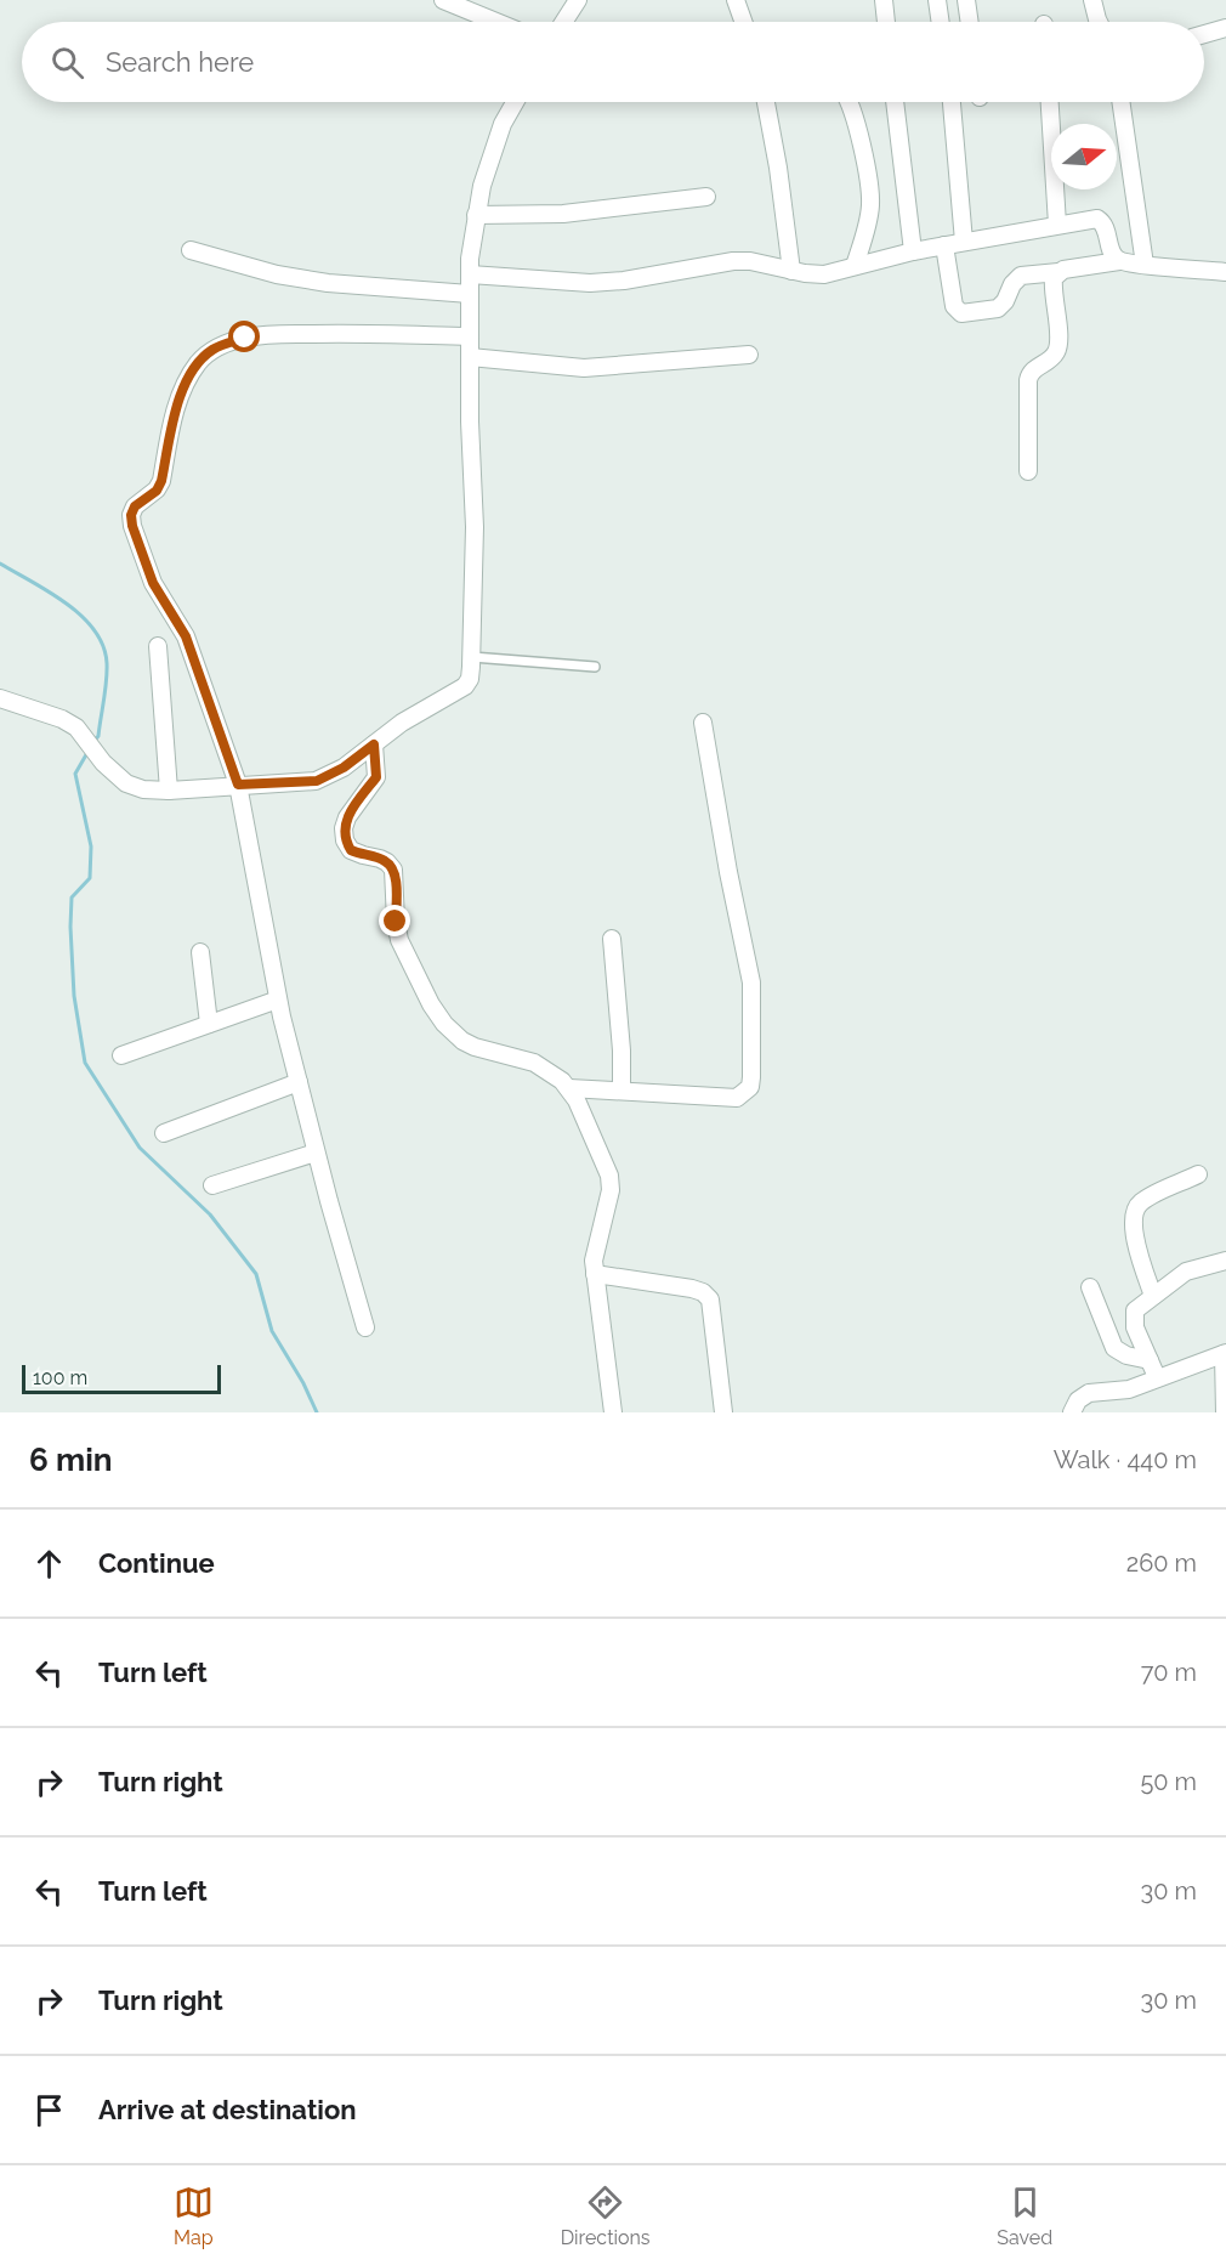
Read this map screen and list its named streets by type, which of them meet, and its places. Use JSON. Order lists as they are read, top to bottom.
{
  "scale_bar": "100 m",
  "north": "right",
  "page": {
    "search": "Search here",
    "scale": "100 m",
    "heading": ["6 min", "Walk · 440 m"],
    "list": [
      ["Continue", "260 m"],
      ["Turn left", "70 m"],
      ["Turn right", "50 m"],
      ["Turn left", "30 m"],
      ["Turn right", "30 m"],
      "Arrive at destination"
    ],
    "nav": ["Map", "Directions", "Saved"]
  }
}
